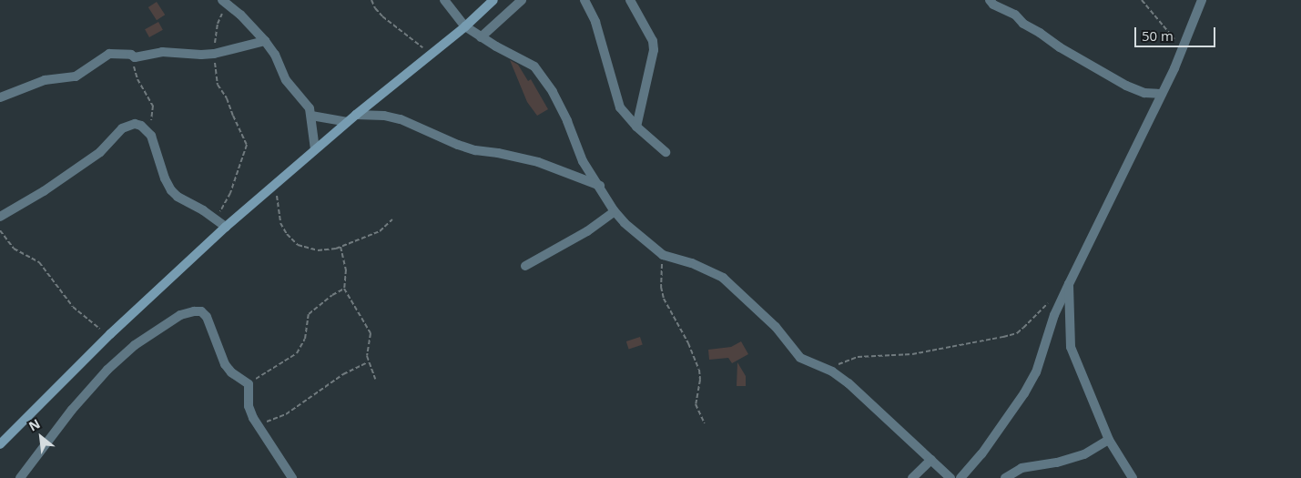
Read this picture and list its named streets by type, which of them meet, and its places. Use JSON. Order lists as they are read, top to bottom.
{
  "scale_bar": "50 m",
  "north": "top left"
}
